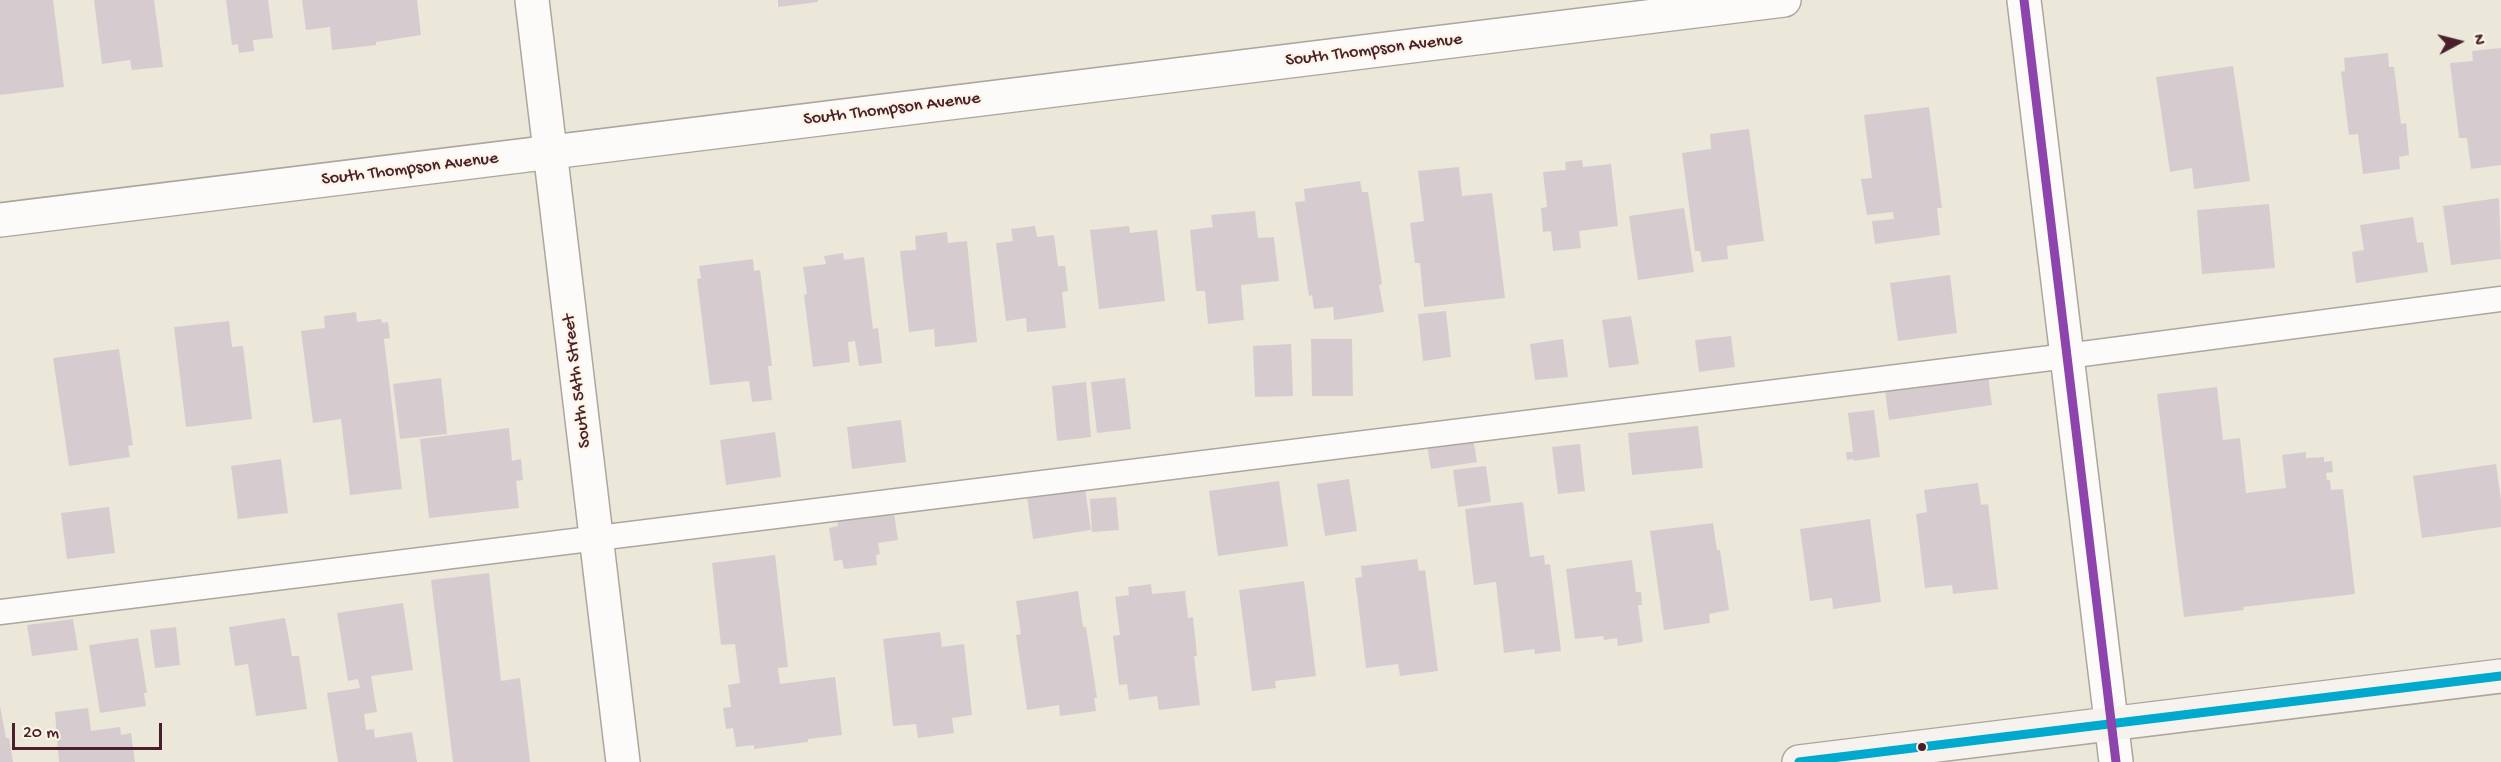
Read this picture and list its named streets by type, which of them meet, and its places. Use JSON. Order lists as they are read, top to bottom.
{
  "streets": {
    "street": ["South Thompson Avenue", "South 54th Street"]
  },
  "crossings": [
    ["South Thompson Avenue", "South 54th Street"]
  ],
  "scale_bar": "20 m",
  "north": "right"
}
